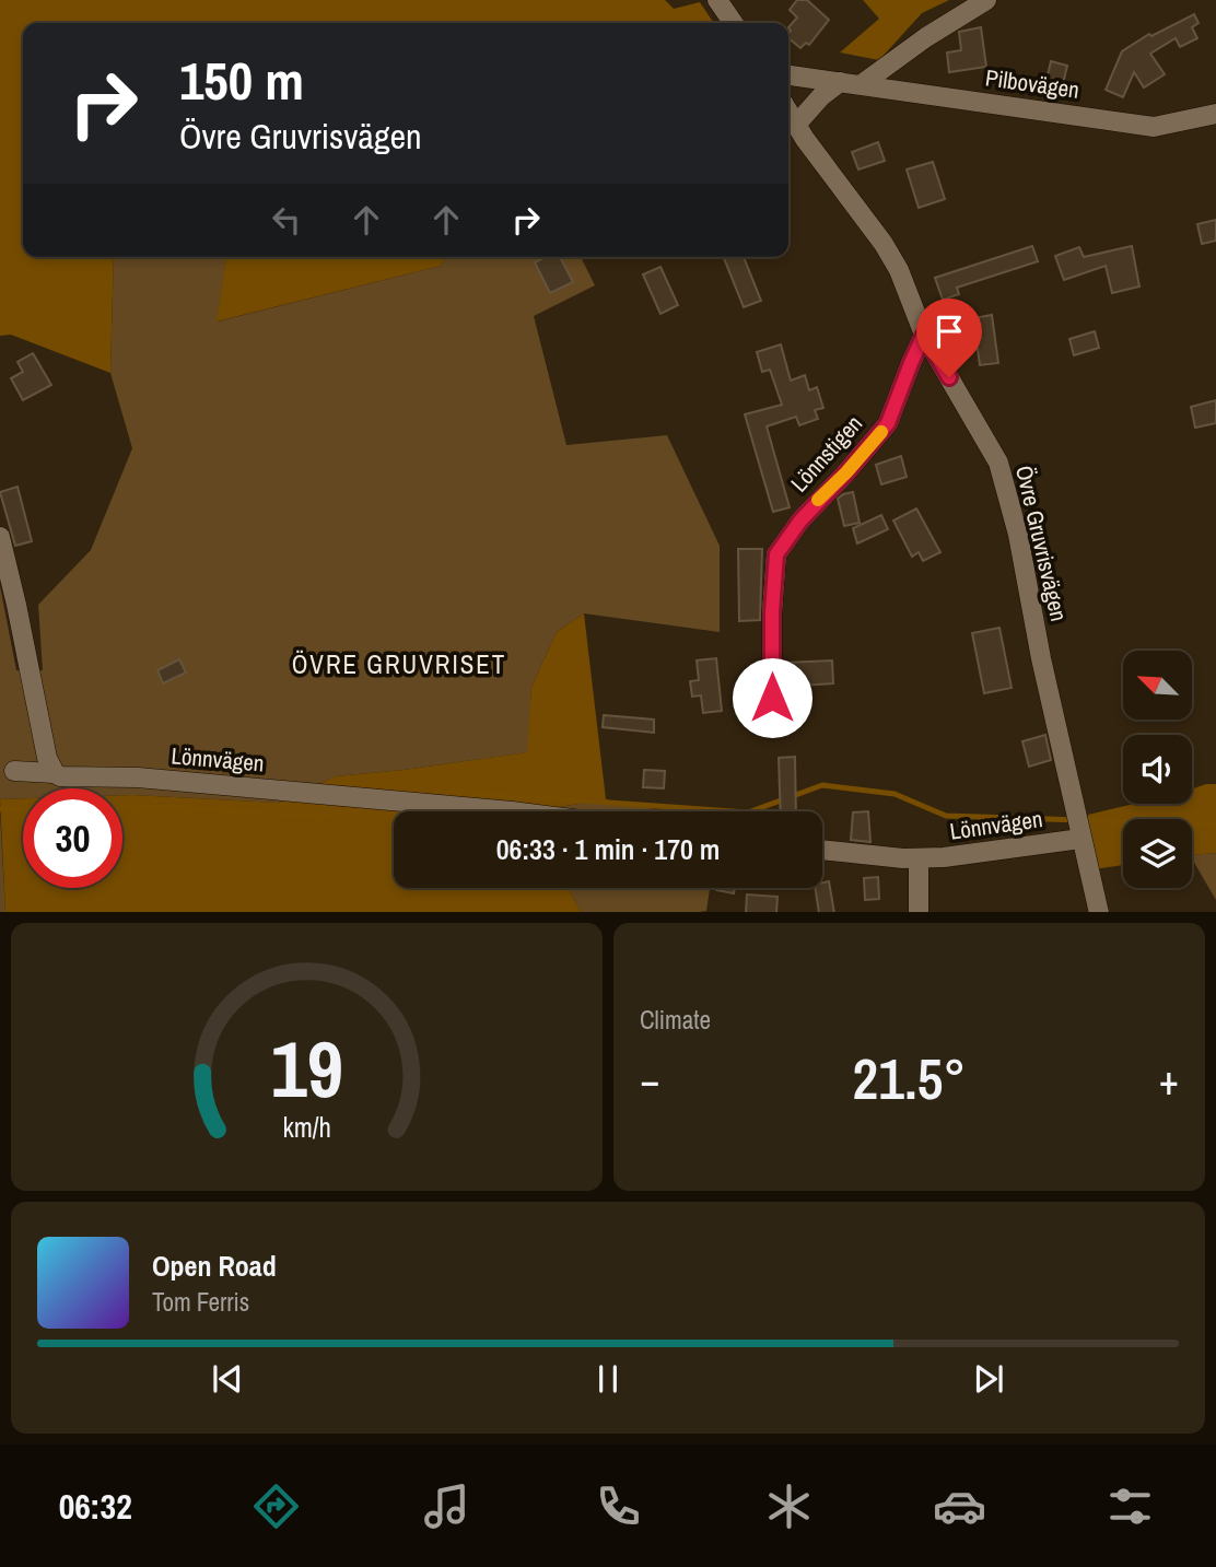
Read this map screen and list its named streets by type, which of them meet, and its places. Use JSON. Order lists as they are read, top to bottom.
{
  "streets": {
    "street": [
      "Pilbovägen",
      "Lönnstigen",
      "Övre Gruvrisvägen",
      "Lönnvägen"
    ]
  },
  "crossings": [
    ["Lönnstigen", "Övre Gruvrisvägen"],
    ["Övre Gruvrisvägen", "Lönnvägen"]
  ],
  "districts": ["ÖVRE GRUVRISET"],
  "north": "top left",
  "page": {
    "turn": ["150 m", "Övre Gruvrisvägen"],
    "limit": "30",
    "trip": "06:33 · 1 min · 170 m",
    "tile": "Climate",
    "heat": ["−", "21.5°", "+"],
    "song": ["Open Road", "Tom Ferris"],
    "tabs": "06:32",
    "gauge": ["19", "km/h"]
  }
}
